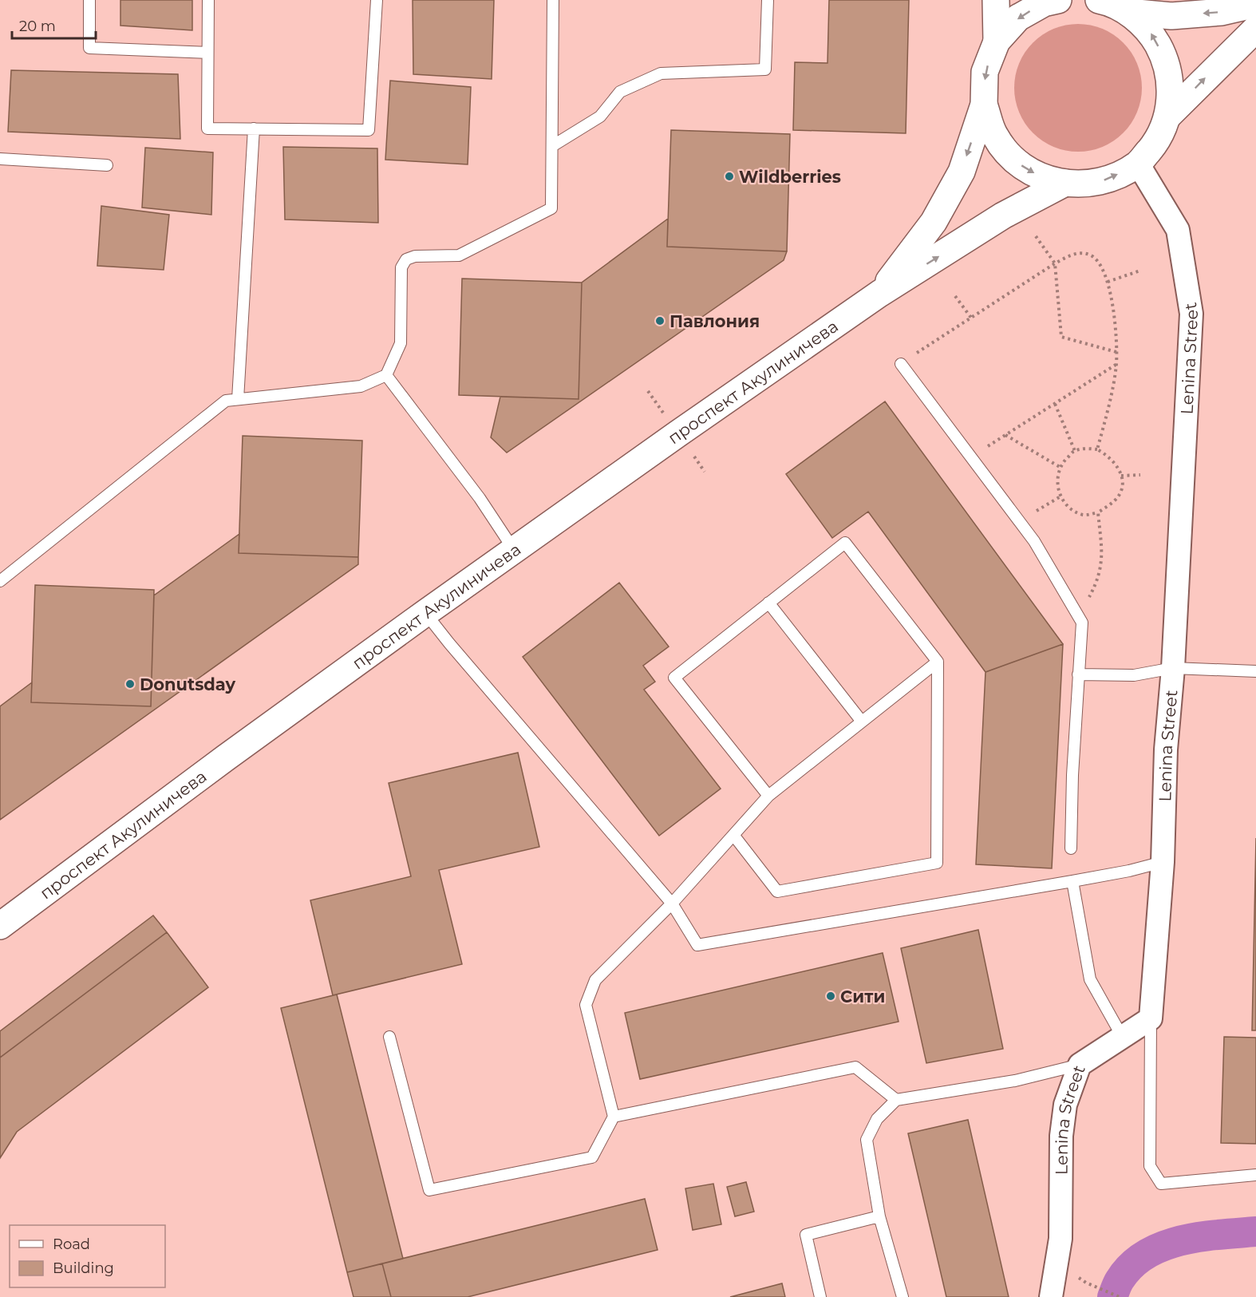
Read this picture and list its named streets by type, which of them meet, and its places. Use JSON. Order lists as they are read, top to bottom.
{
  "streets": {
    "main road": ["проспект Акулиничева"],
    "street": ["Lenina Street"]
  },
  "places": [
    "Wildberries",
    "Павлония",
    "Donutsday",
    "Сити"
  ],
  "legend": ["Road", "Building"],
  "scale_bar": "20 m"
}
